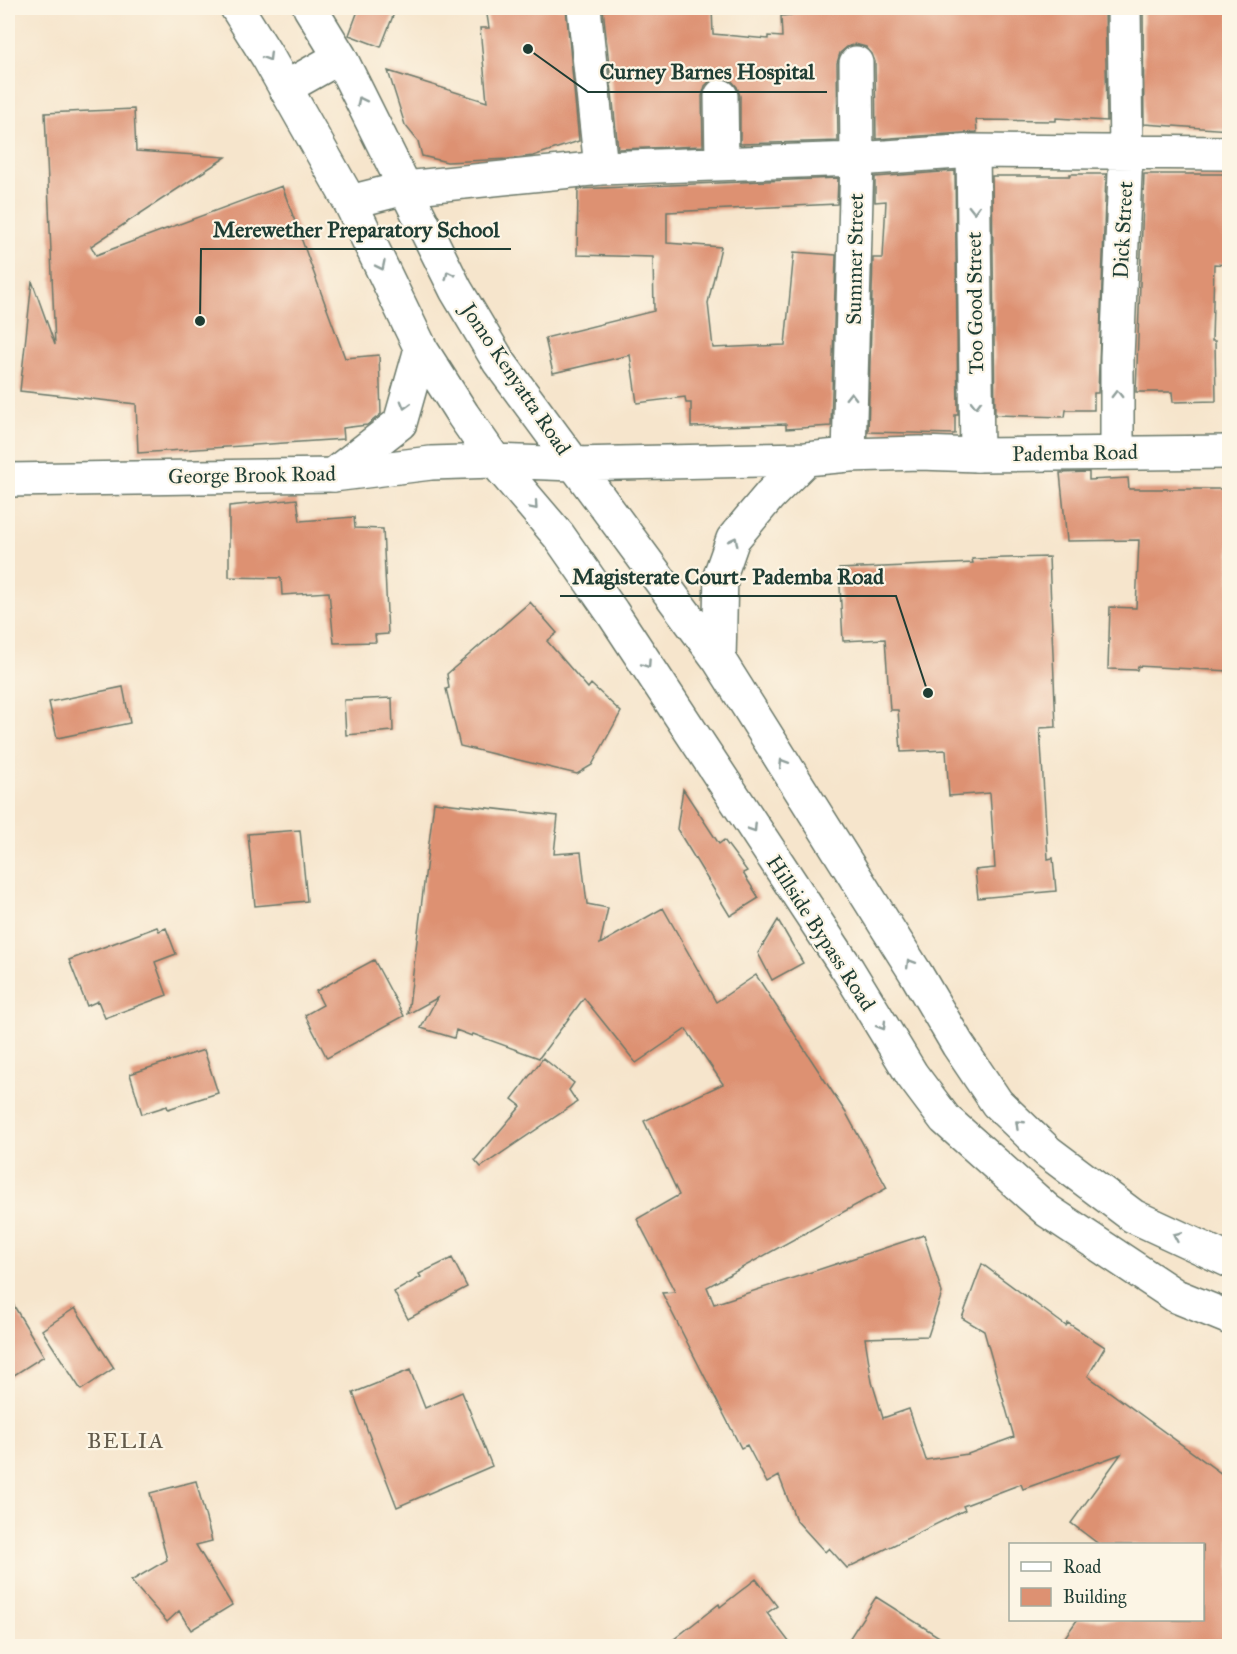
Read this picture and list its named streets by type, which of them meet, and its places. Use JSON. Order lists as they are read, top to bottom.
{
  "streets": {
    "main road": [
      "Dick Street",
      "Summer Street",
      "Too Good Street",
      "Jomo Kenyatta Road",
      "Pademba Road",
      "George Brook Road",
      "Hillside Bypass Road"
    ]
  },
  "crossings": [
    ["Dick Street", "Pademba Road"],
    ["Summer Street", "Jomo Kenyatta Road"],
    ["Too Good Street", "Pademba Road"],
    ["Jomo Kenyatta Road", "Pademba Road"],
    ["Jomo Kenyatta Road", "George Brook Road"],
    ["Jomo Kenyatta Road", "Hillside Bypass Road"],
    ["George Brook Road", "Hillside Bypass Road"]
  ],
  "one_way": ["Dick Street", "Summer Street", "Too Good Street"],
  "districts": ["BELIA"],
  "places": ["Curney Barnes Hospital", "Merewether Preparatory School", "Magisterate Court- Pademba Road"],
  "legend": ["Road", "Building"]
}
